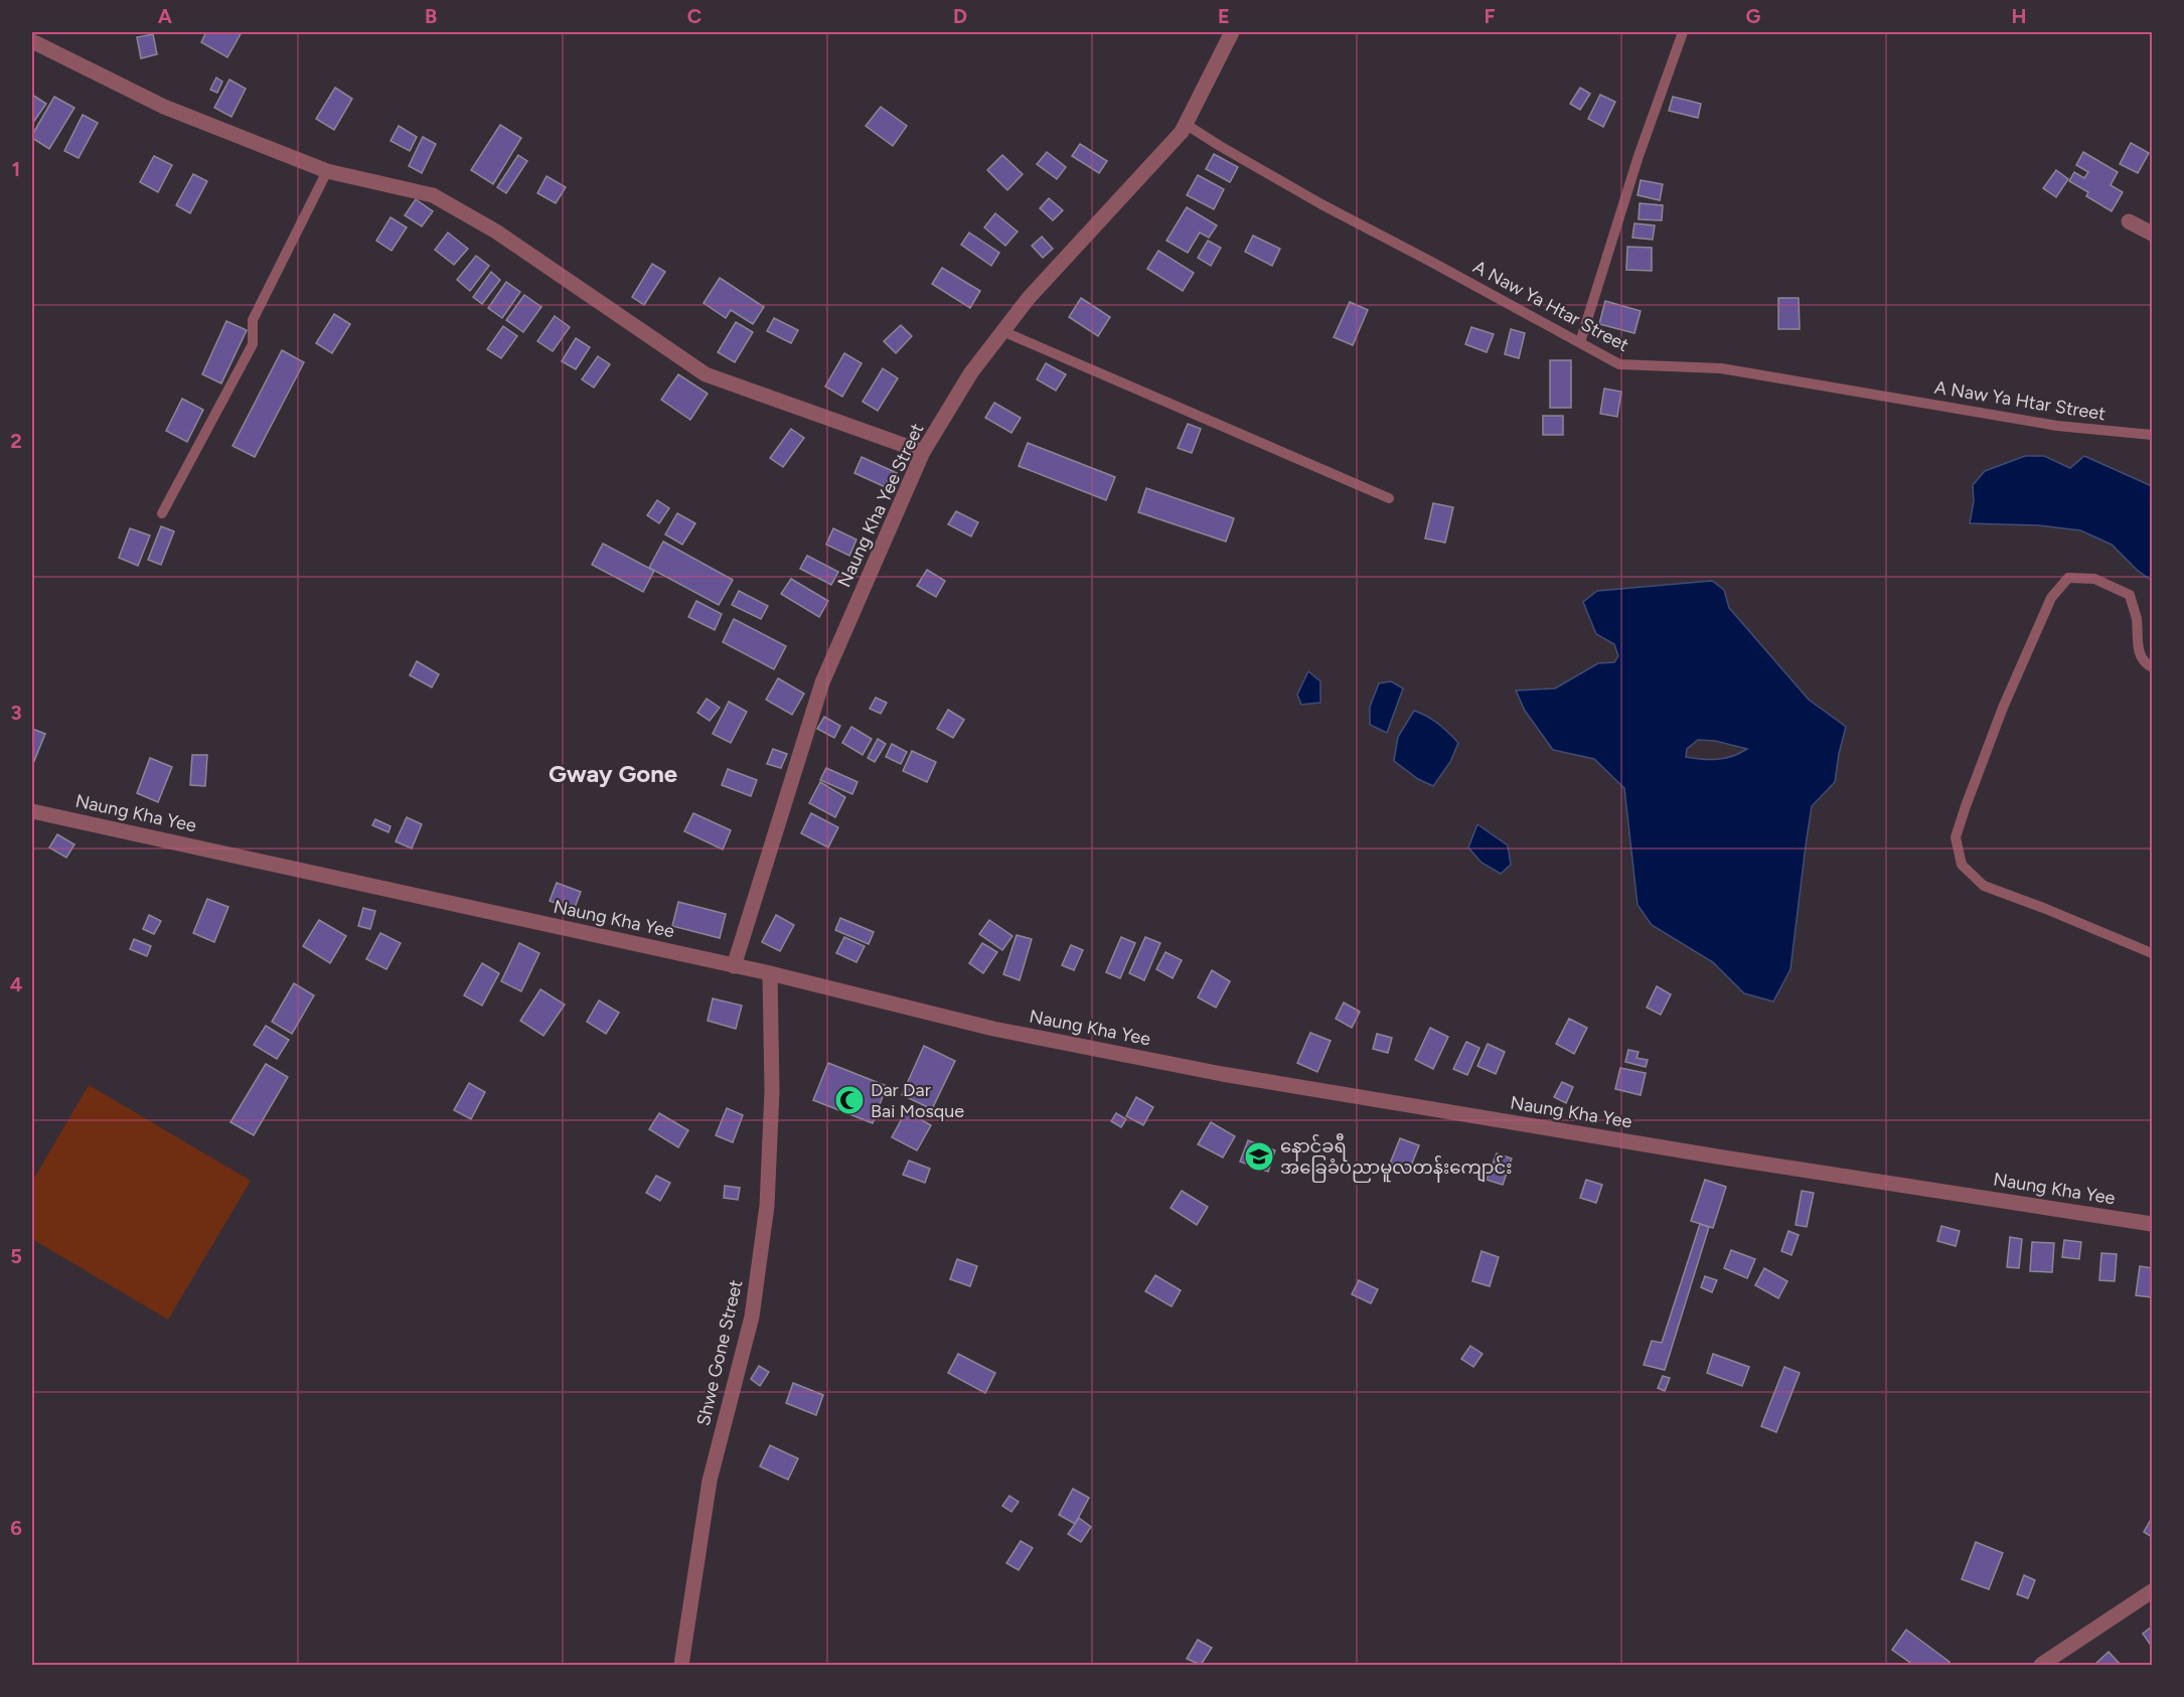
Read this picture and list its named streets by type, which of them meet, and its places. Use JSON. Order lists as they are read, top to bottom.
{
  "streets": {
    "street": ["Naung Kha Yee Street", "Naung Kha Yee", "Shwe Gone Street"],
    "lane": ["A Naw Ya Htar Street"]
  },
  "crossings": [
    ["A Naw Ya Htar Street", "Naung Kha Yee Street"],
    ["Naung Kha Yee Street", "Naung Kha Yee"],
    ["Naung Kha Yee", "Shwe Gone Street"]
  ],
  "districts": ["Gway Gone"],
  "places": {
    "mosque": ["Dar Dar Bai Mosque"],
    "school or university": ["နောင်ခရီ အခြေခံပညာမူလတန်းကျောင်း"]
  },
  "grid": {
    "columns": [
      "A",
      "B",
      "C",
      "D",
      "E",
      "F",
      "G",
      "H"
    ],
    "rows": [
      "1",
      "2",
      "3",
      "4",
      "5",
      "6"
    ]
  }
}
